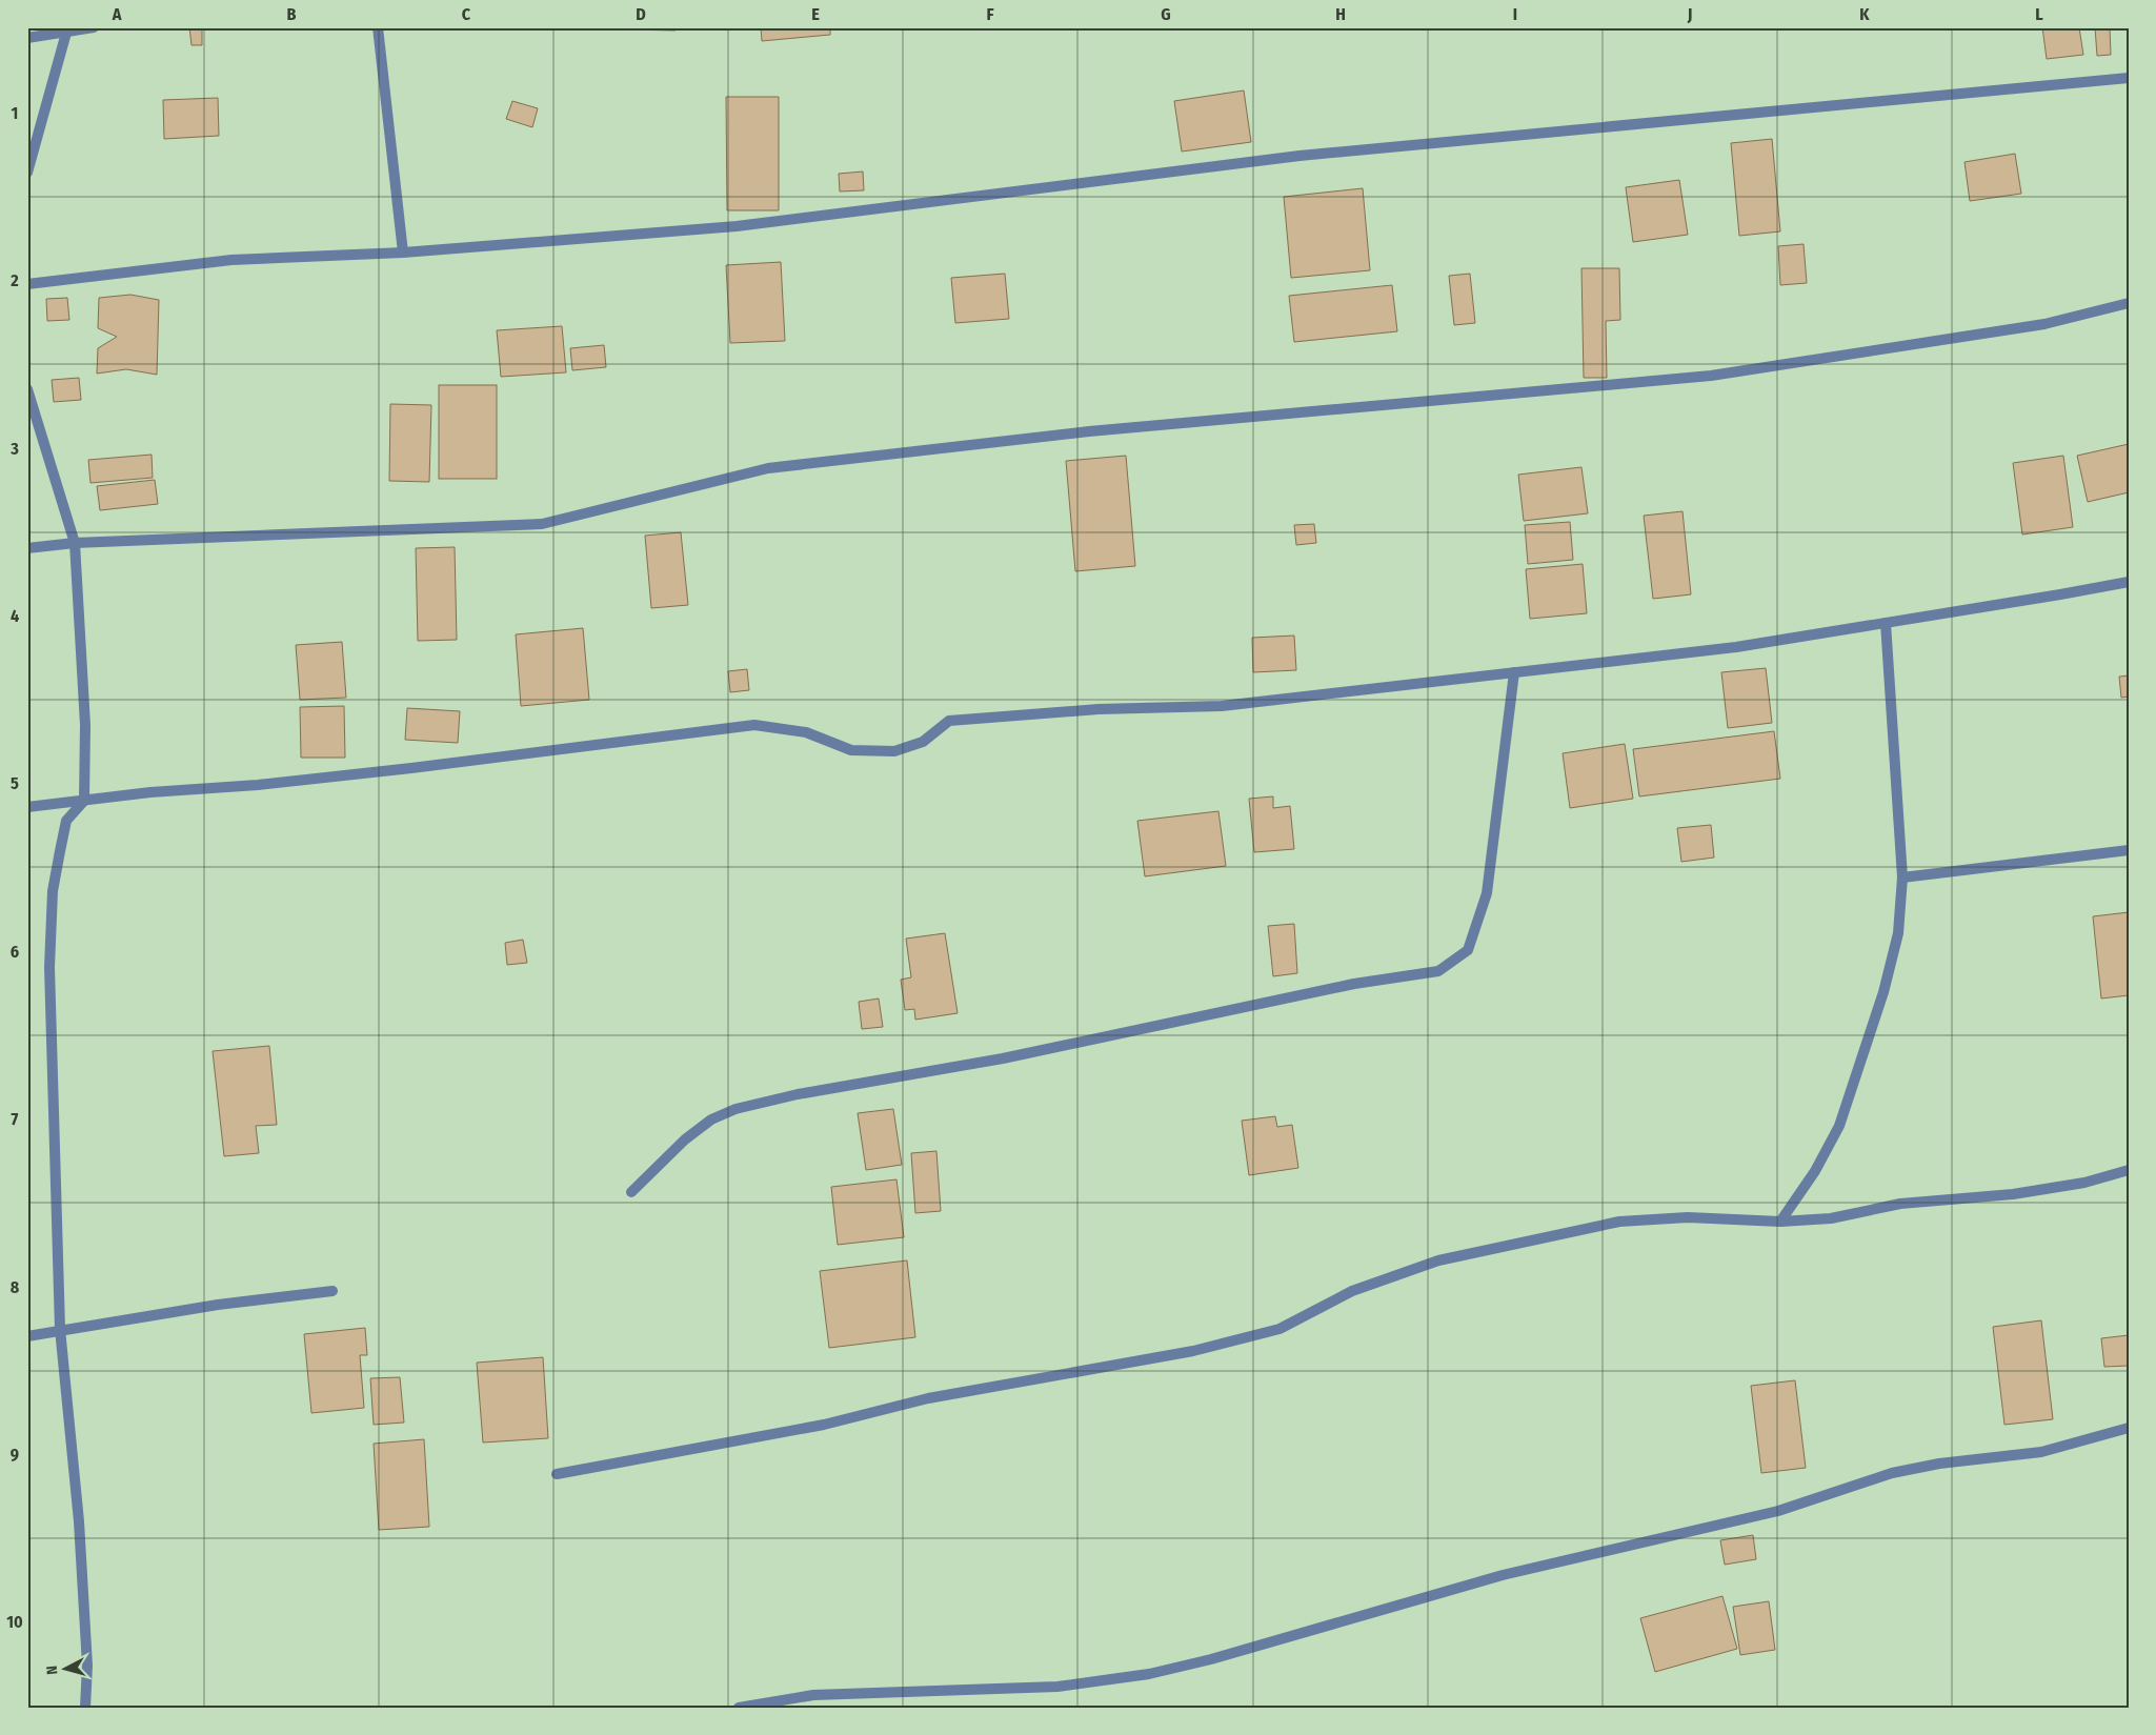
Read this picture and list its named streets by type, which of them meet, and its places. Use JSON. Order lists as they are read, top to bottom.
{
  "north": "left",
  "grid": {
    "columns": [
      "A",
      "B",
      "C",
      "D",
      "E",
      "F",
      "G",
      "H",
      "I",
      "J",
      "K",
      "L"
    ],
    "rows": [
      "1",
      "2",
      "3",
      "4",
      "5",
      "6",
      "7",
      "8",
      "9",
      "10"
    ]
  }
}
